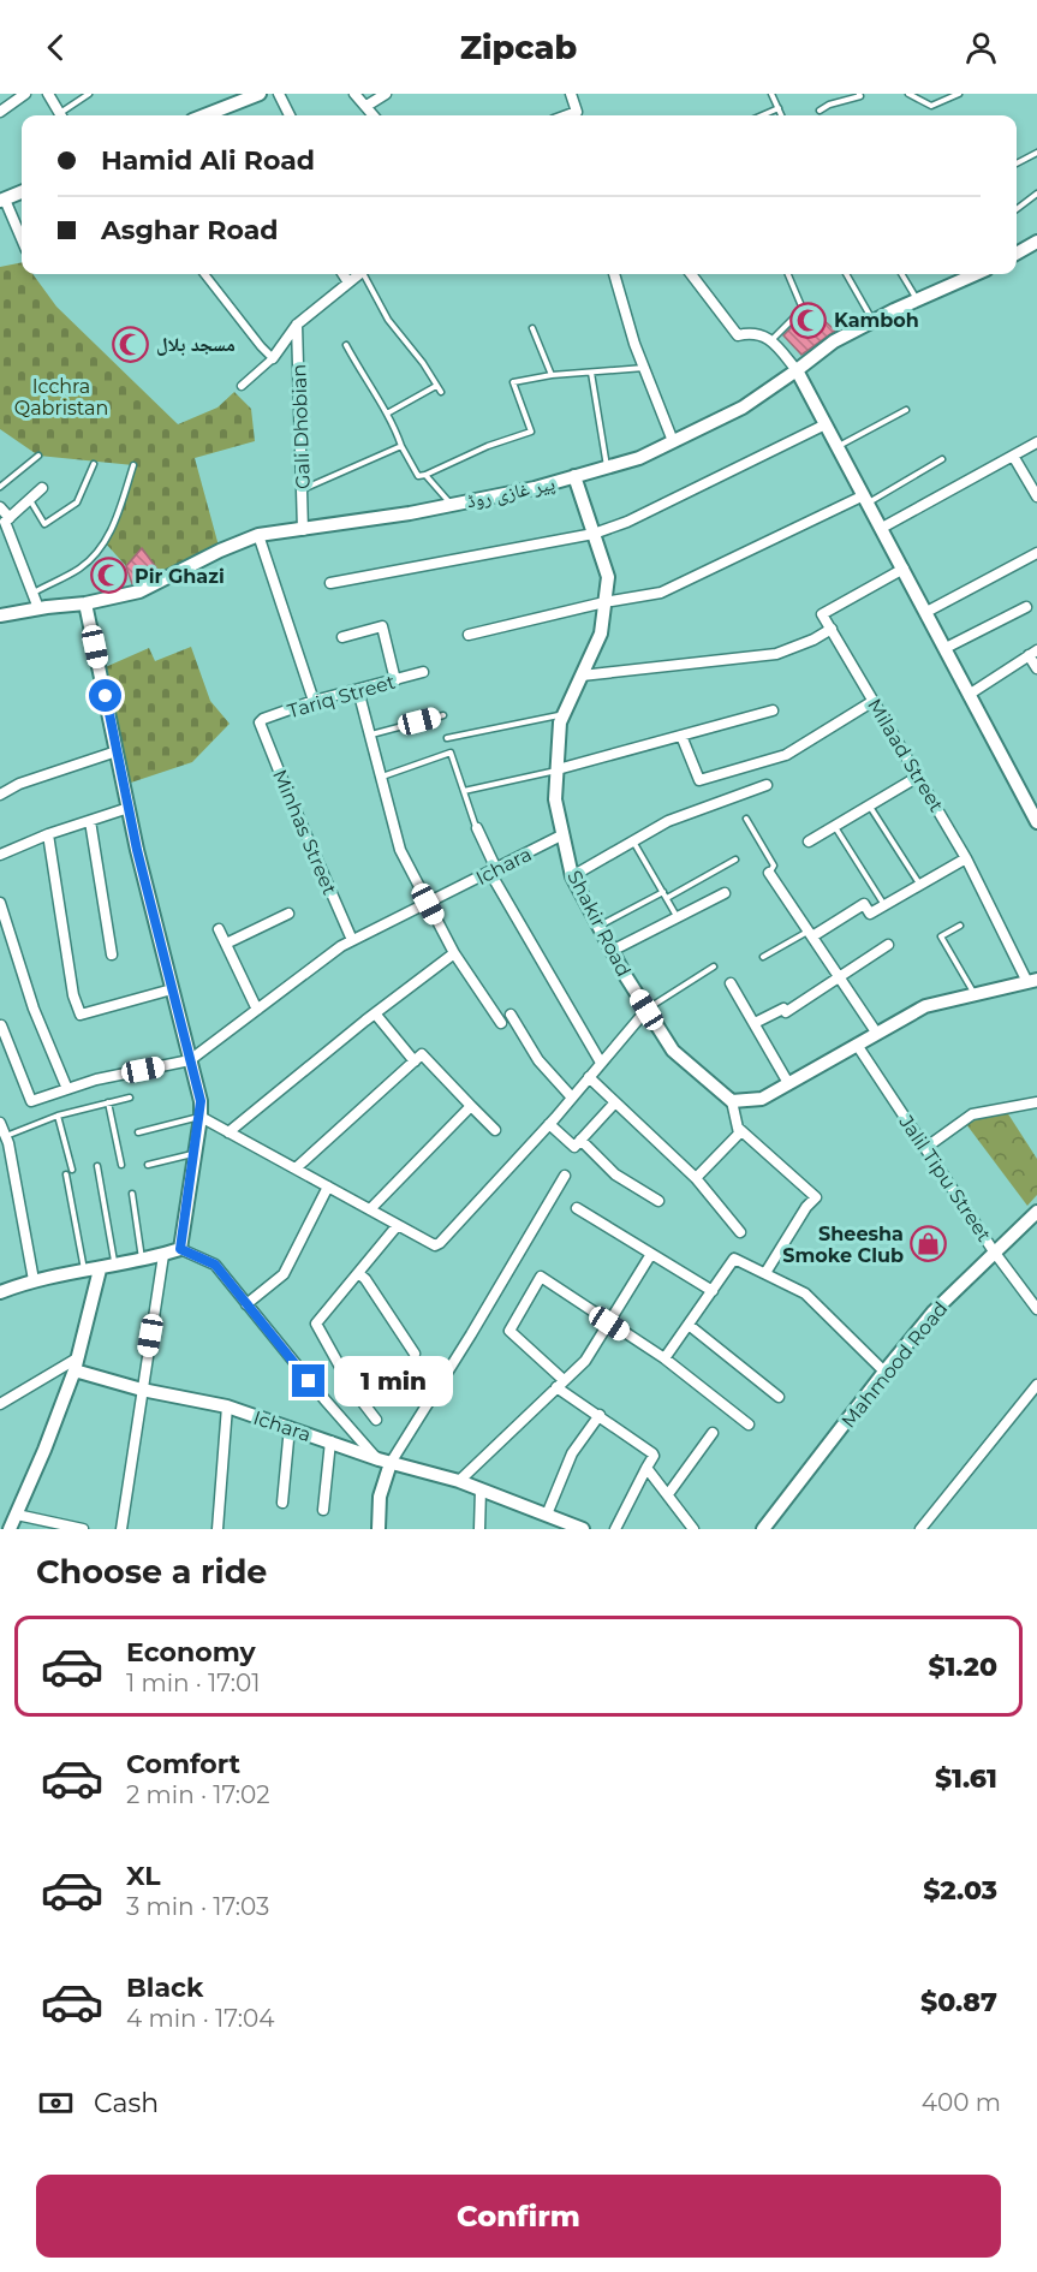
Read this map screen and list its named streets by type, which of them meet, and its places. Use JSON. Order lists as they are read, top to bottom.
{
  "streets": {
    "street": [
      "Gali Dhobian",
      "پیر غازی روڈ",
      "Tariq Street",
      "Milaad Street",
      "Minhas Street",
      "Ichara",
      "Shakir Road",
      "Jalil Tipu Street",
      "Mahmood Road"
    ]
  },
  "crossings": [
    ["Gali Dhobian", "پیر غازی روڈ"],
    ["پیر غازی روڈ", "Shakir Road"],
    ["Tariq Street", "Minhas Street"],
    ["Minhas Street", "Ichara"],
    ["Ichara", "Shakir Road"],
    ["Jalil Tipu Street", "Mahmood Road"]
  ],
  "parks": ["Icchra Qabristan"],
  "places": {
    "mosque": ["Kamboh", "مسجد بلال", "Pir Ghazi"],
    "shop": ["Sheesha Smoke Club"]
  },
  "page": {
    "header": "Zipcab",
    "banner": ["Hamid Ali Road", "Asghar Road"],
    "bubble": "1 min",
    "heading": "Choose a ride",
    "list": [
      {
        "name": "Economy",
        "note": "1 min · 17:01",
        "value": "$1.20"
      },
      {
        "name": "Comfort",
        "note": "2 min · 17:02",
        "value": "$1.61"
      },
      {
        "name": "XL",
        "note": "3 min · 17:03",
        "value": "$2.03"
      },
      {
        "name": "Black",
        "note": "4 min · 17:04",
        "value": "$0.87"
      }
    ],
    "pay": ["Cash", "400 m"],
    "buttons": "Confirm"
  }
}
